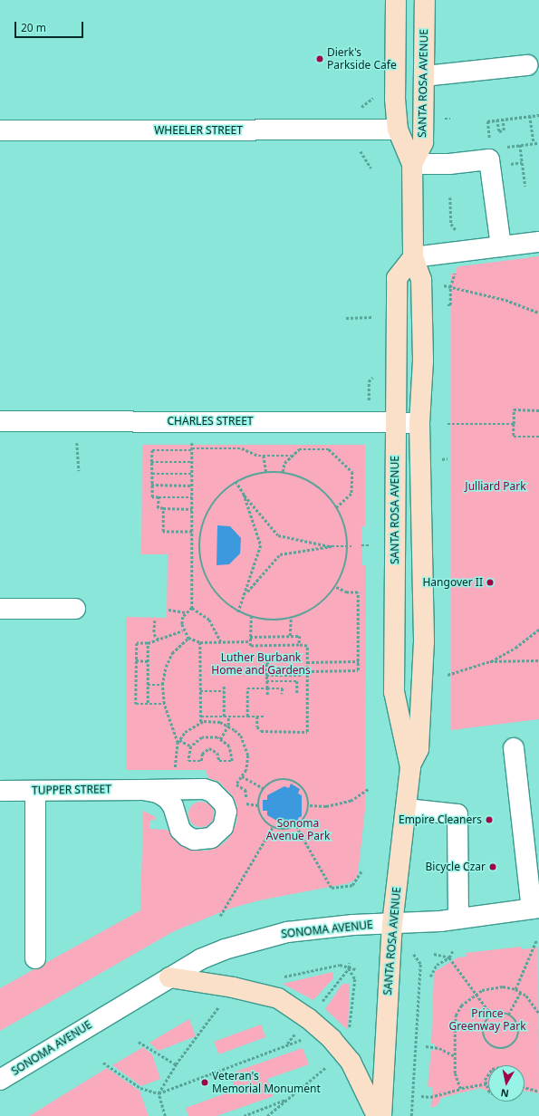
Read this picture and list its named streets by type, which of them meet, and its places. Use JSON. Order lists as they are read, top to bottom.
{
  "streets": {
    "main road": ["SANTA ROSA AVENUE"],
    "street": [
      "WHEELER STREET",
      "CHARLES STREET",
      "TUPPER STREET",
      "SONOMA AVENUE"
    ]
  },
  "crossings": [
    ["SANTA ROSA AVENUE", "WHEELER STREET"],
    ["SANTA ROSA AVENUE", "CHARLES STREET"],
    ["SANTA ROSA AVENUE", "SONOMA AVENUE"]
  ],
  "parks": [
    "Julliard Park",
    "Luther Burbank Home and Gardens",
    "Sonoma Avenue Park",
    "Prince Greenway Park"
  ],
  "places": [
    "Dierk's Parkside Cafe",
    "Hangover II",
    "Empire Cleaners",
    "Bicycle Czar",
    "Veteran's Memorial Monument"
  ],
  "scale_bar": "20 m",
  "north": "bottom"
}
